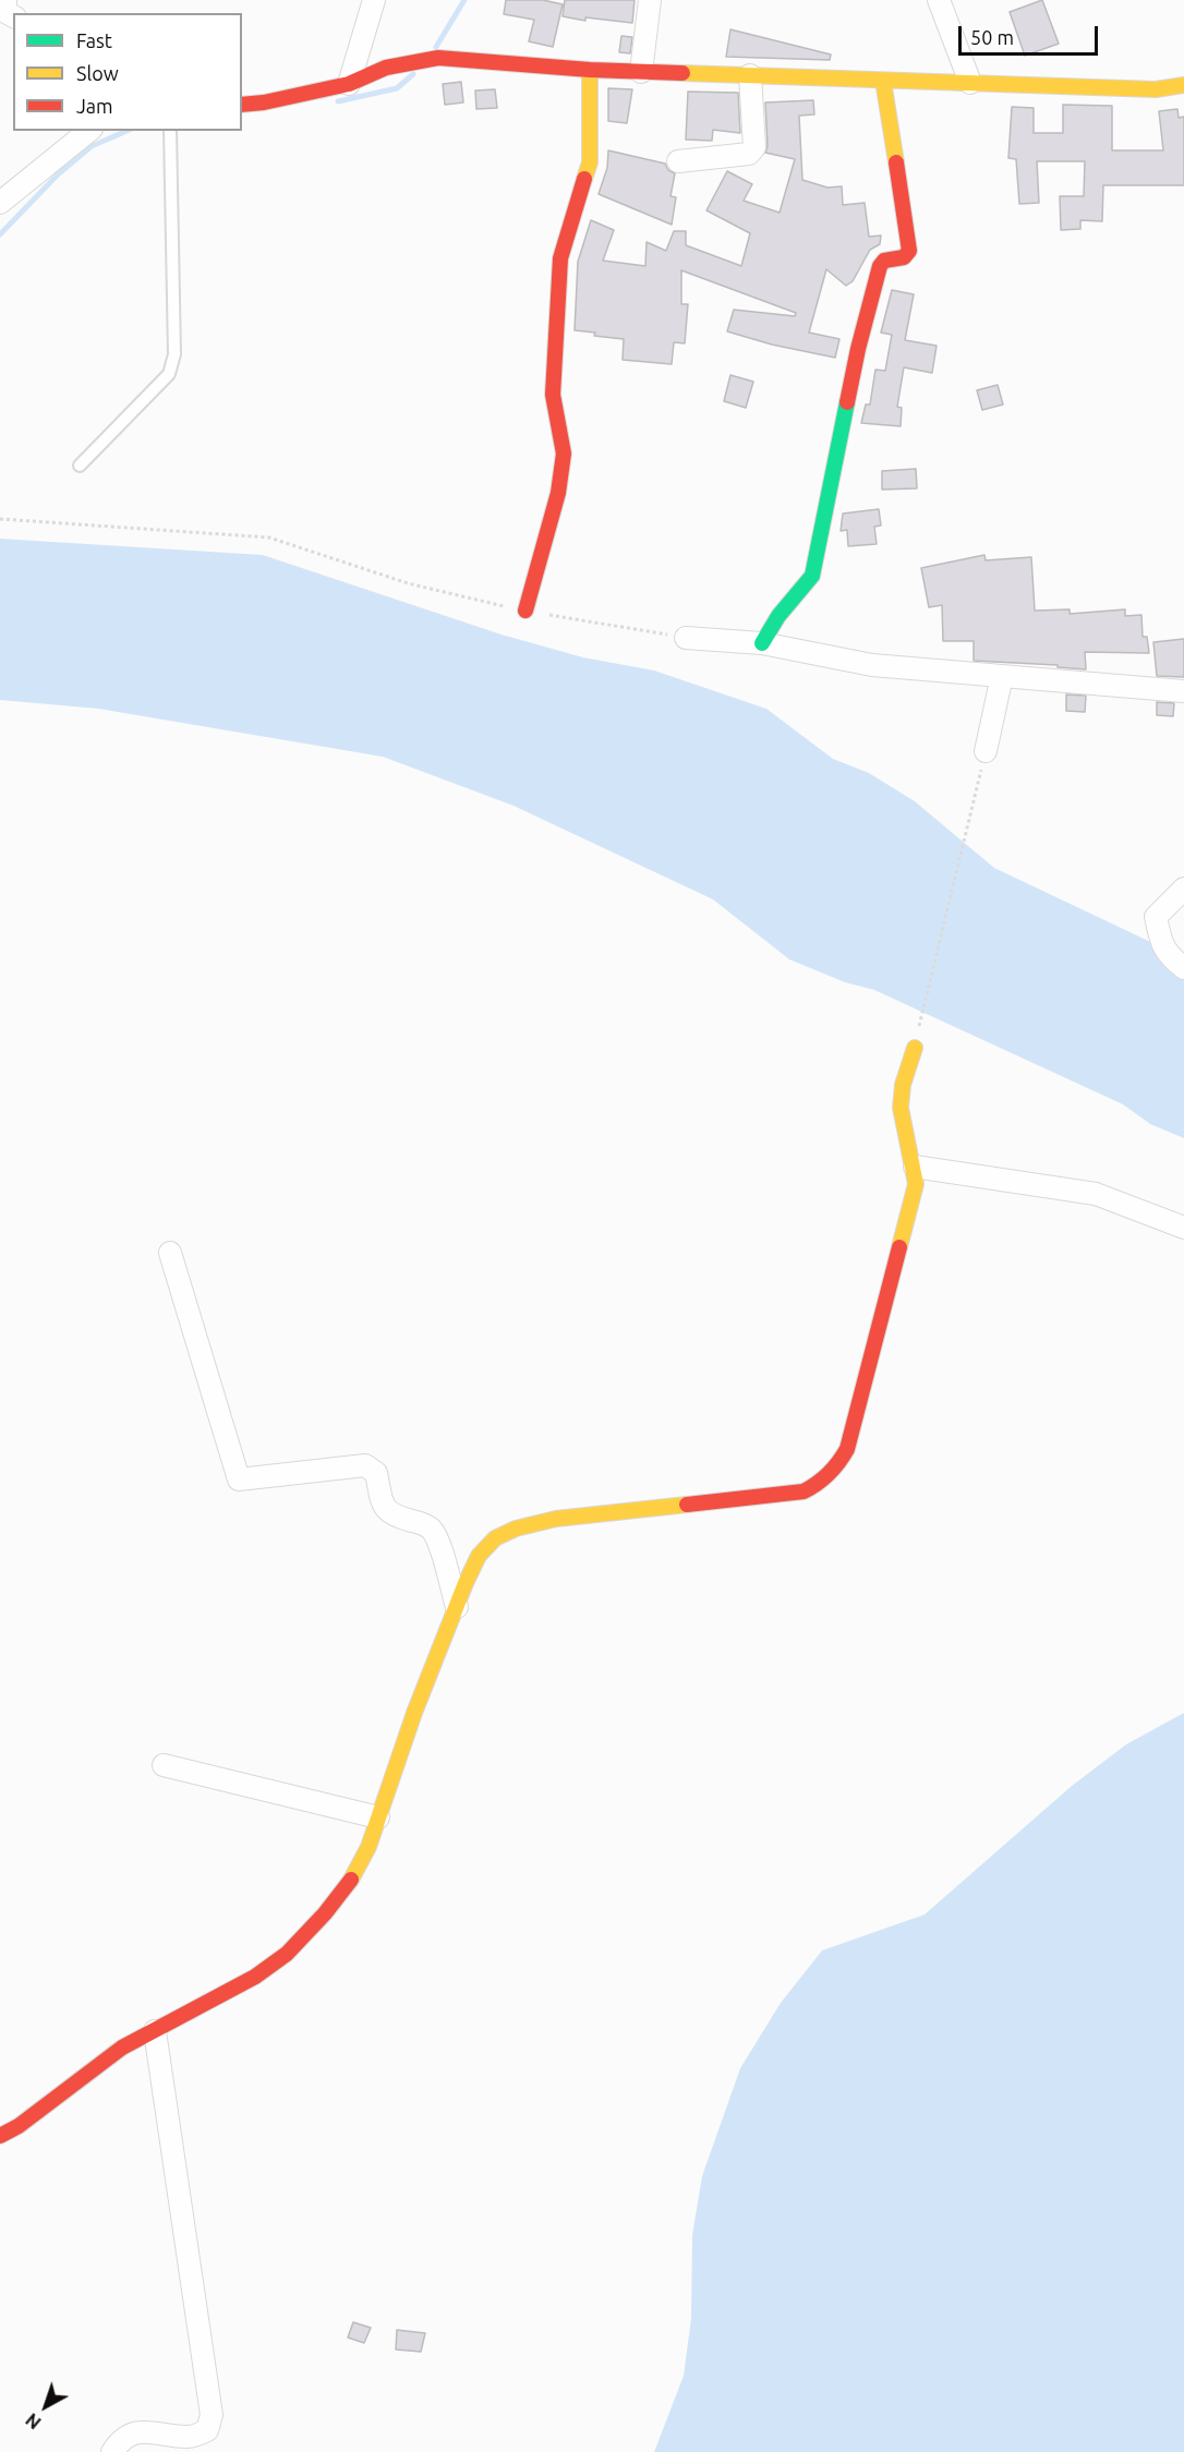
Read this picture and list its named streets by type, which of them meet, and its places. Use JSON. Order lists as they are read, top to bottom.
{
  "legend": ["Fast", "Slow", "Jam"],
  "scale_bar": "50 m",
  "north": "bottom left"
}
